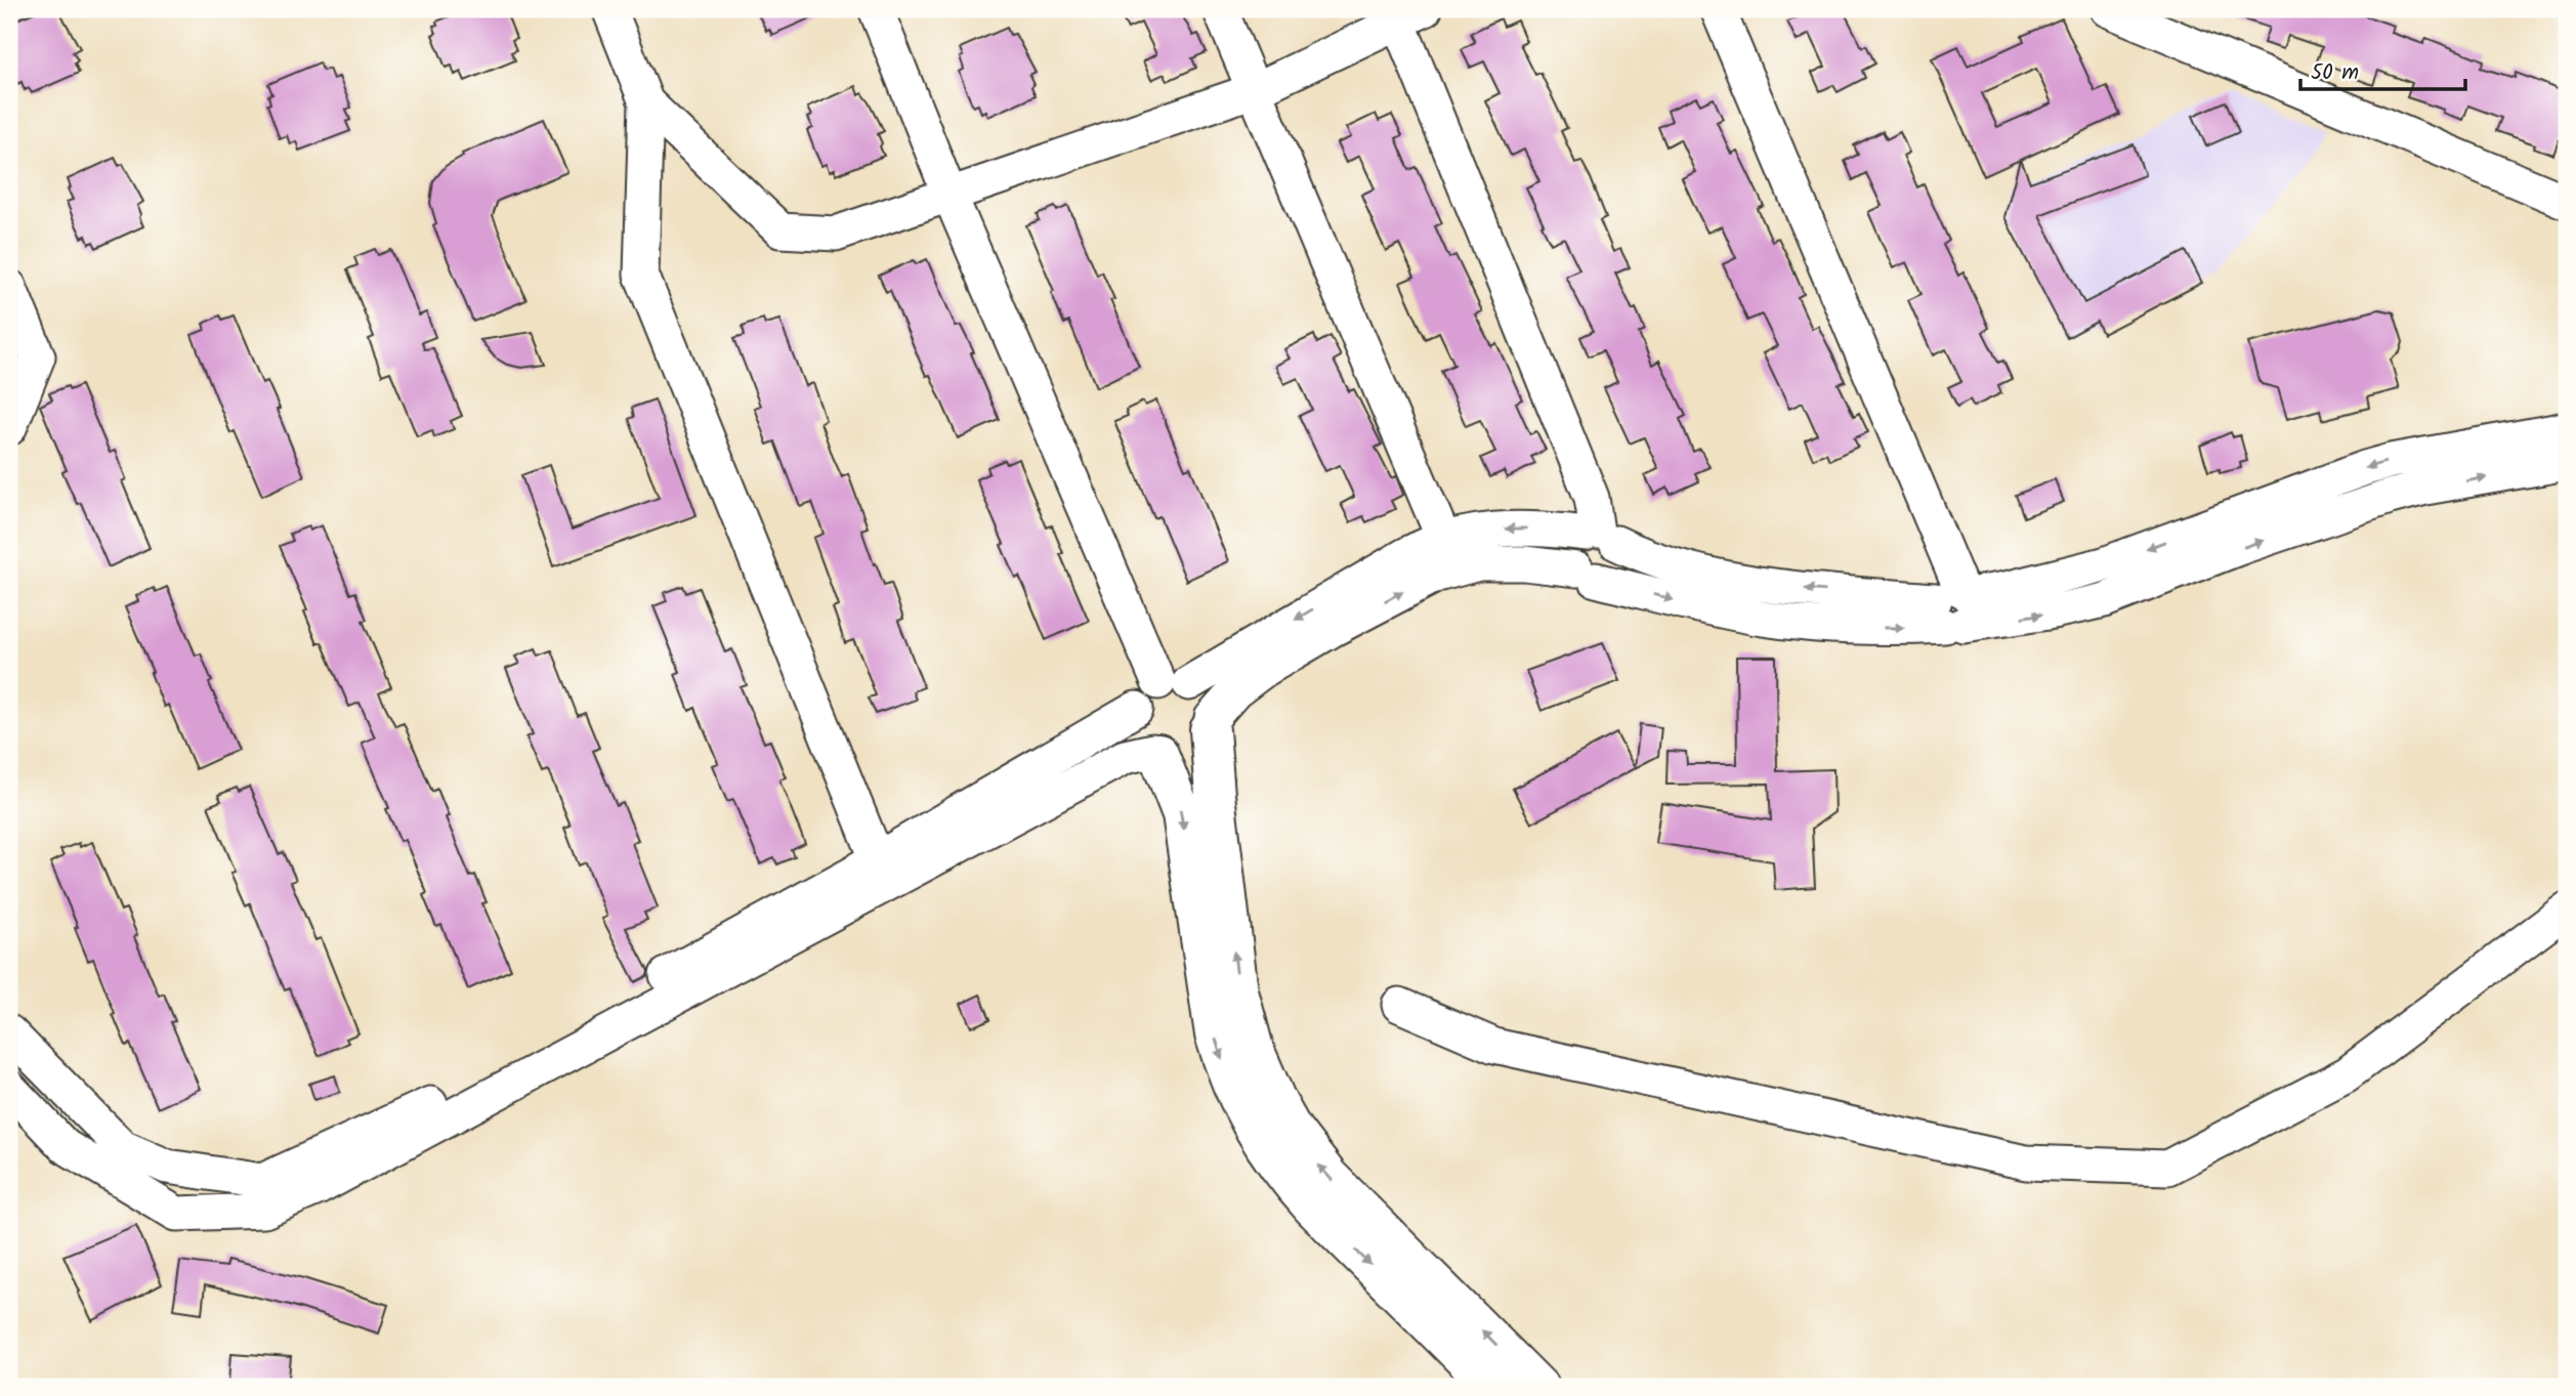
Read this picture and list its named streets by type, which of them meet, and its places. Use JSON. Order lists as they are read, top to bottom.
{
  "scale_bar": "50 m"
}
